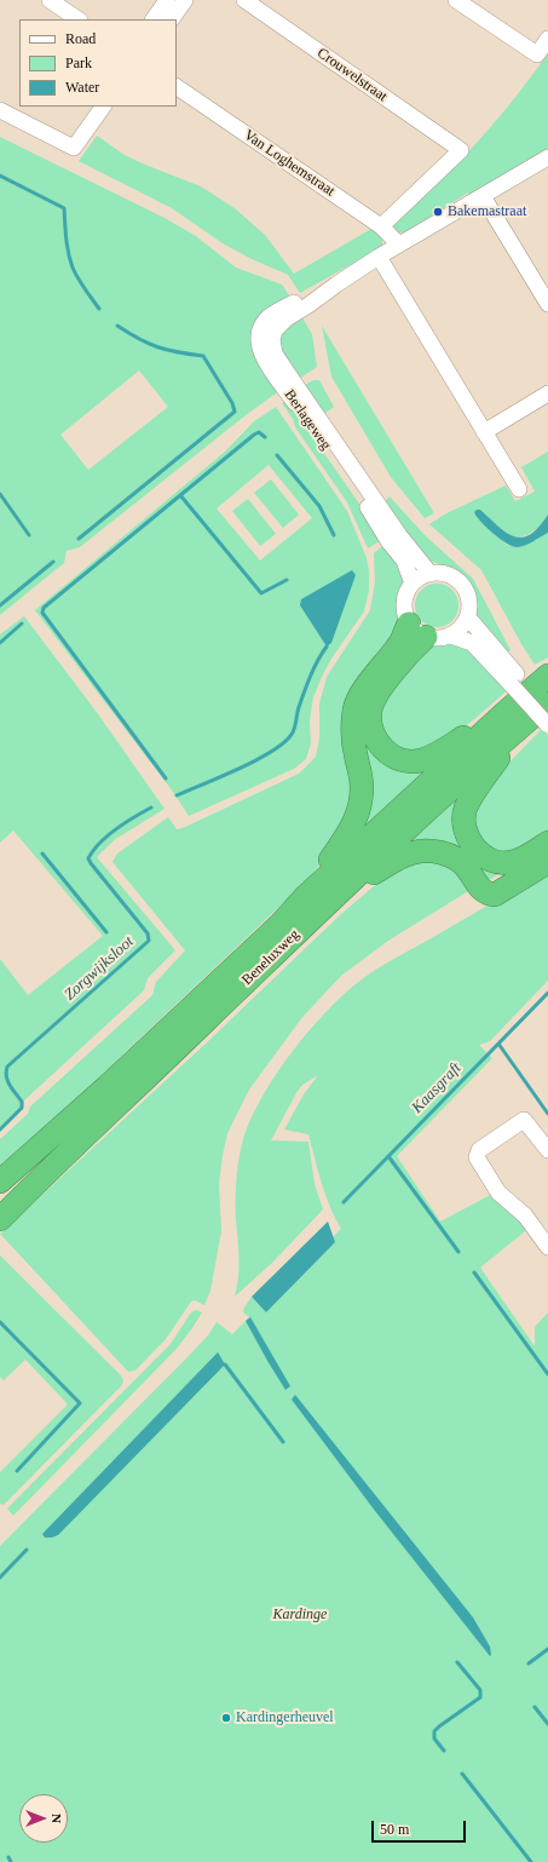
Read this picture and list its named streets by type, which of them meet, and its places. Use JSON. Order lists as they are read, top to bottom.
{
  "streets": {
    "highway": ["Beneluxweg"],
    "street": ["Crouwelstraat", "Van Loghemstraat", "Berlageweg"]
  },
  "crossings": [
    ["Crouwelstraat", "Van Loghemstraat"],
    ["Van Loghemstraat", "Berlageweg"]
  ],
  "water": ["Zorgwijksloot", "Kaasgraft"],
  "parks": ["Kardinge"],
  "places": ["Bakemastraat", "Kardingerheuvel"],
  "legend": ["Road", "Park", "Water"],
  "scale_bar": "50 m",
  "north": "right"
}
